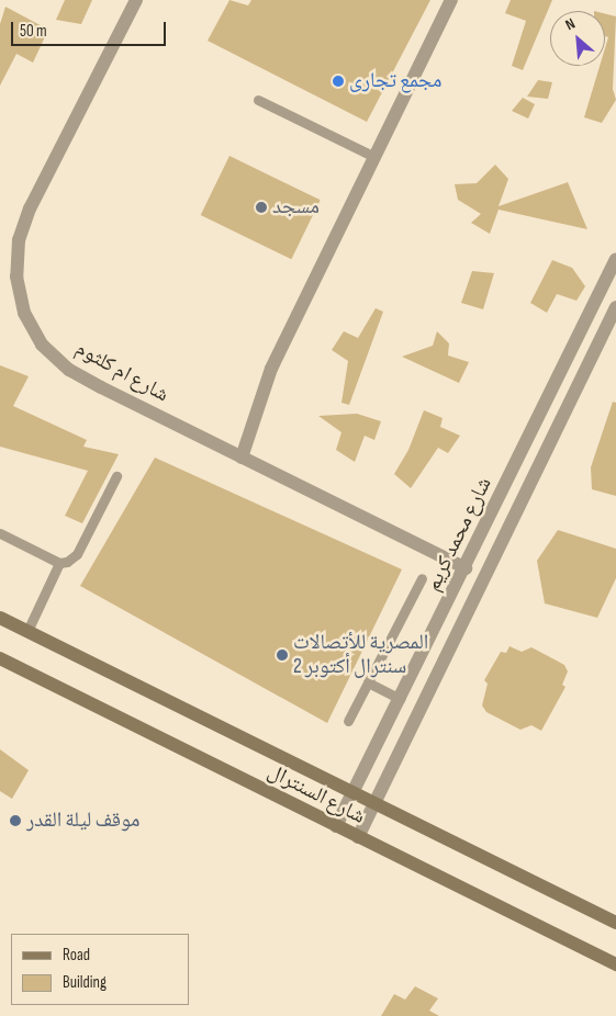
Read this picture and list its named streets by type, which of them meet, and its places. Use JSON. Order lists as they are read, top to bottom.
{
  "streets": {
    "street": ["شارع ام كلثوم", "شارع محمد كريم", "شارع السنترال"]
  },
  "crossings": [
    ["شارع ام كلثوم", "شارع محمد كريم"],
    ["شارع محمد كريم", "شارع السنترال"]
  ],
  "places": [
    "مجمع تجارى",
    "مسجد",
    "المصرية للأتصالات سنترال أكتوبر 2",
    "موقف ليلة القدر"
  ],
  "legend": ["Road", "Building"],
  "scale_bar": "50 m",
  "north": "top left"
}
